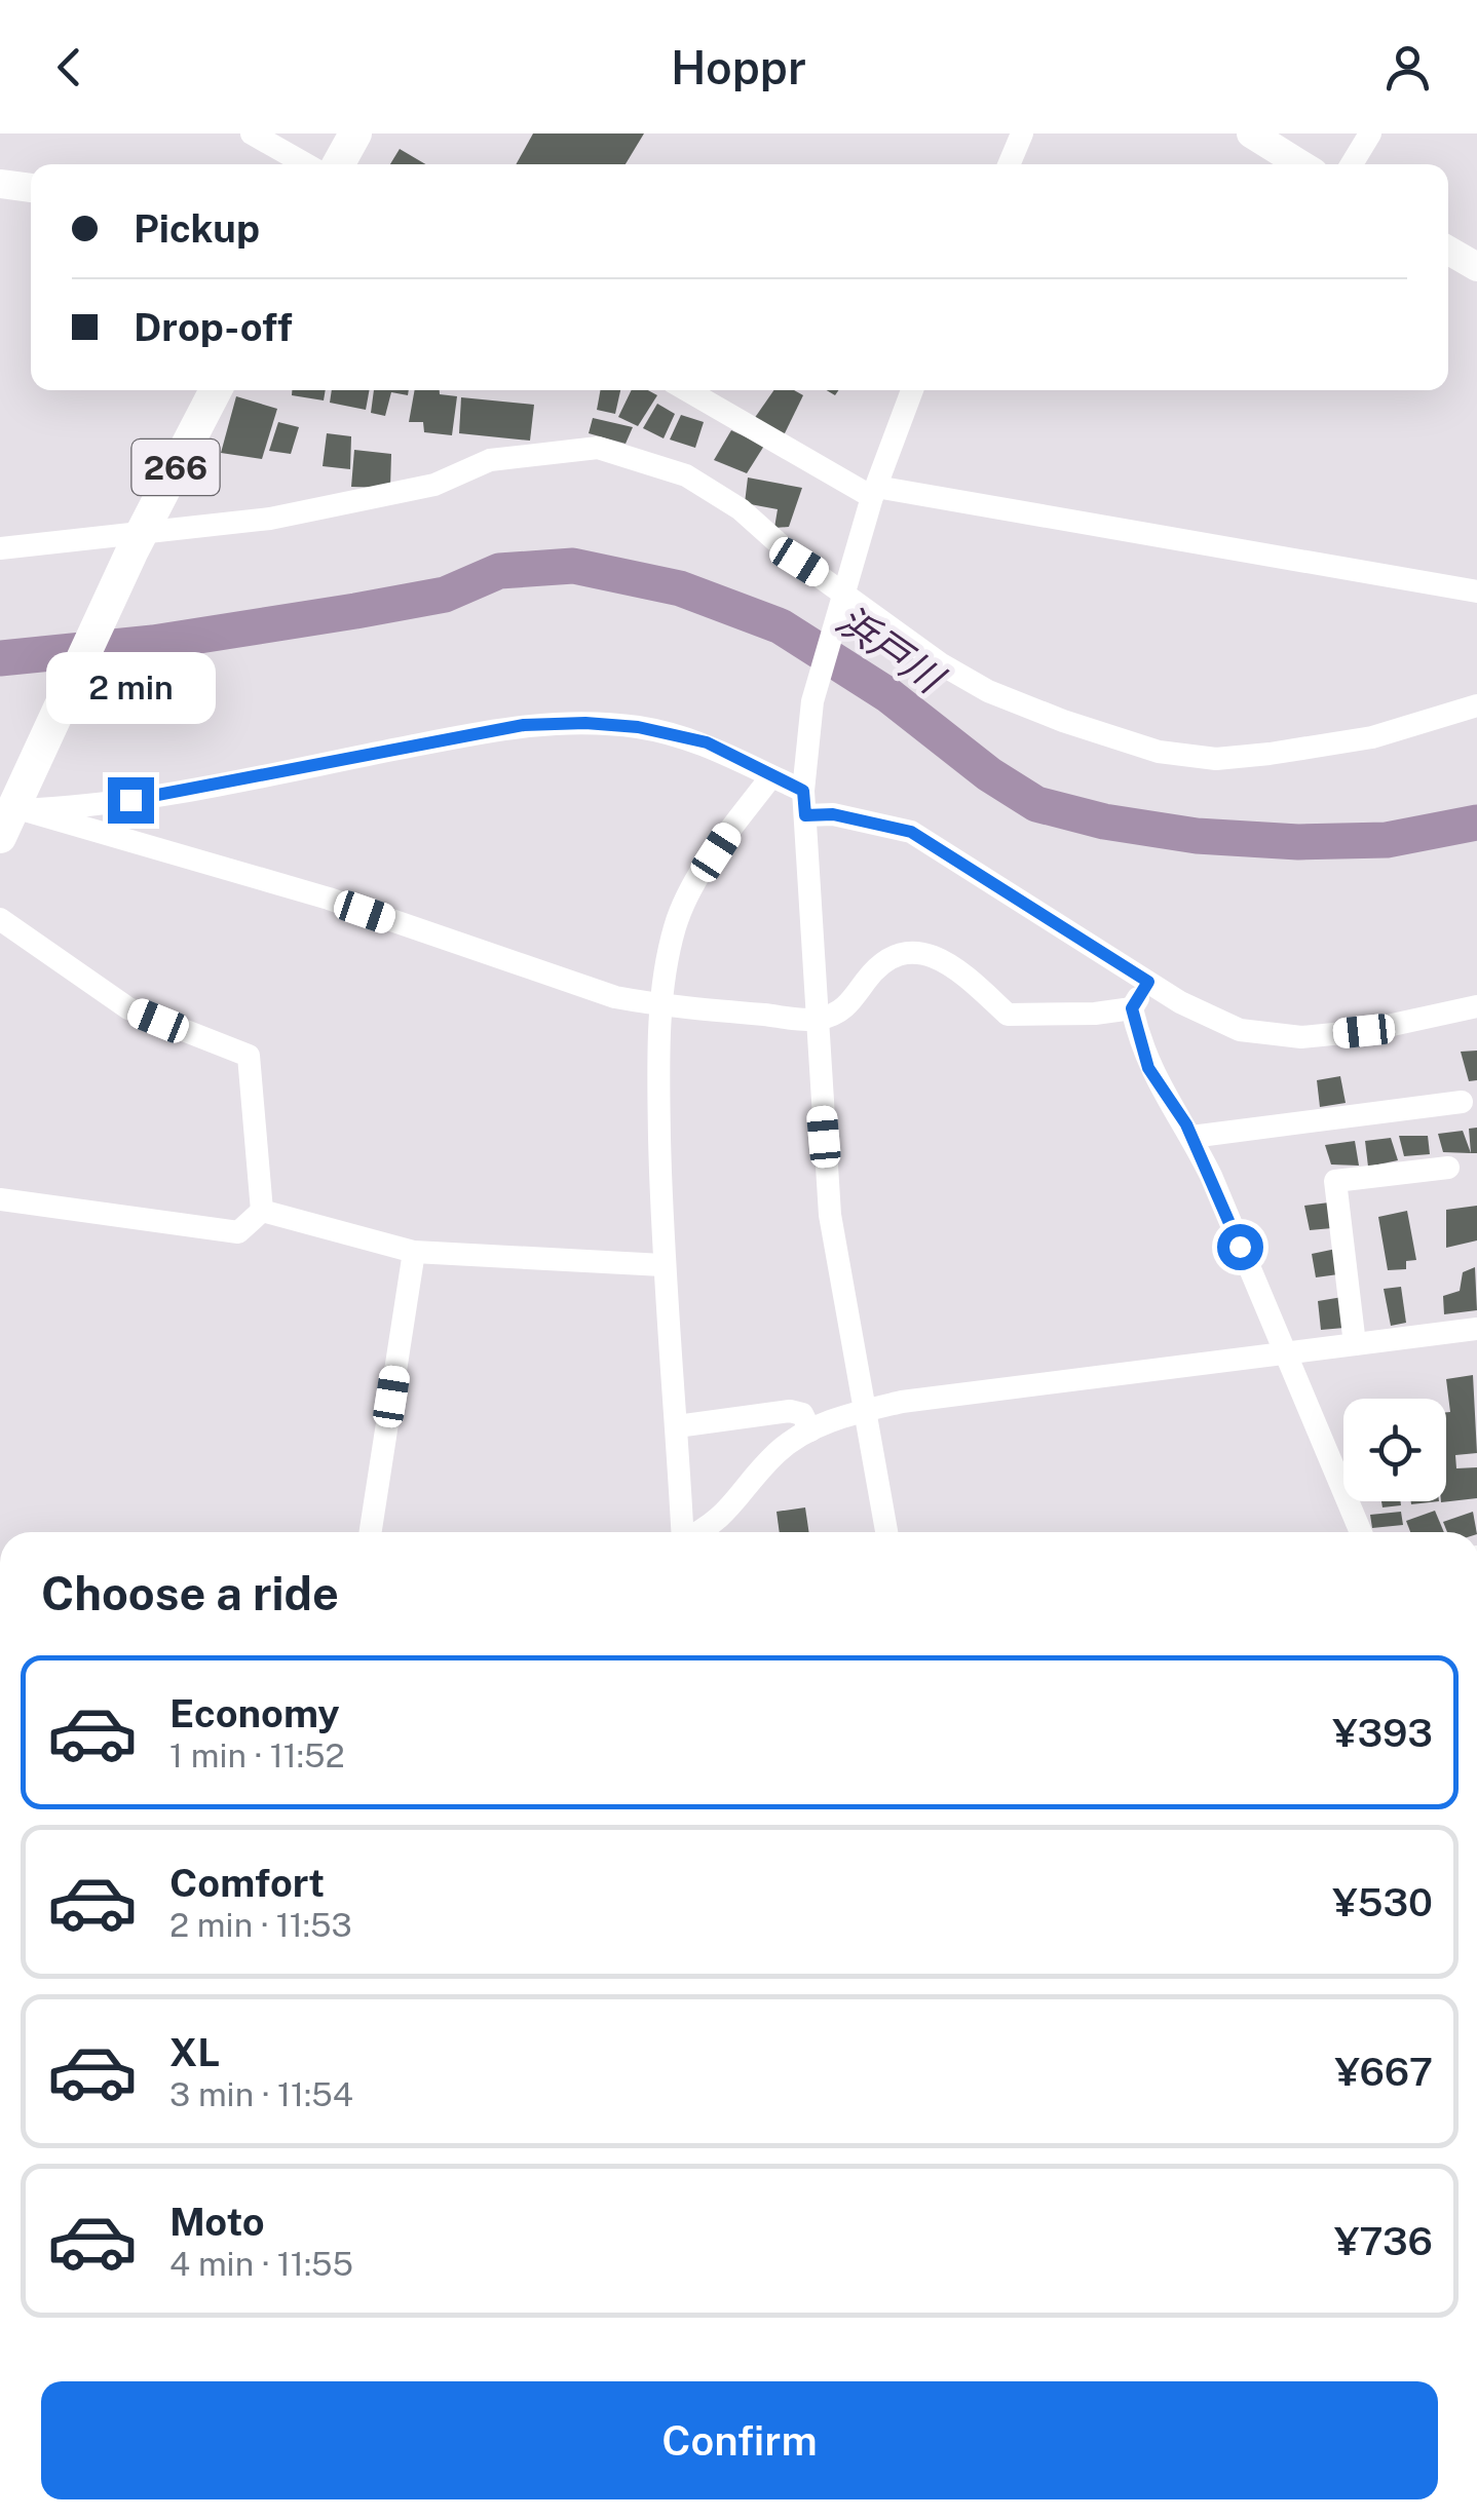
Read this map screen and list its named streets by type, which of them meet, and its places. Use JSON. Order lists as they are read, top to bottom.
{
  "streets": {
    "highway": ["266"]
  },
  "water": ["浜戸川"],
  "page": {
    "header": "Hoppr",
    "banner": ["Pickup", "Drop-off"],
    "bubble": "2 min",
    "heading": "Choose a ride",
    "list": [
      {
        "name": "Economy",
        "note": "1 min · 11:52",
        "value": "¥393"
      },
      {
        "name": "Comfort",
        "note": "2 min · 11:53",
        "value": "¥530"
      },
      {
        "name": "XL",
        "note": "3 min · 11:54",
        "value": "¥667"
      },
      {
        "name": "Moto",
        "note": "4 min · 11:55",
        "value": "¥736"
      }
    ],
    "buttons": "Confirm"
  }
}
